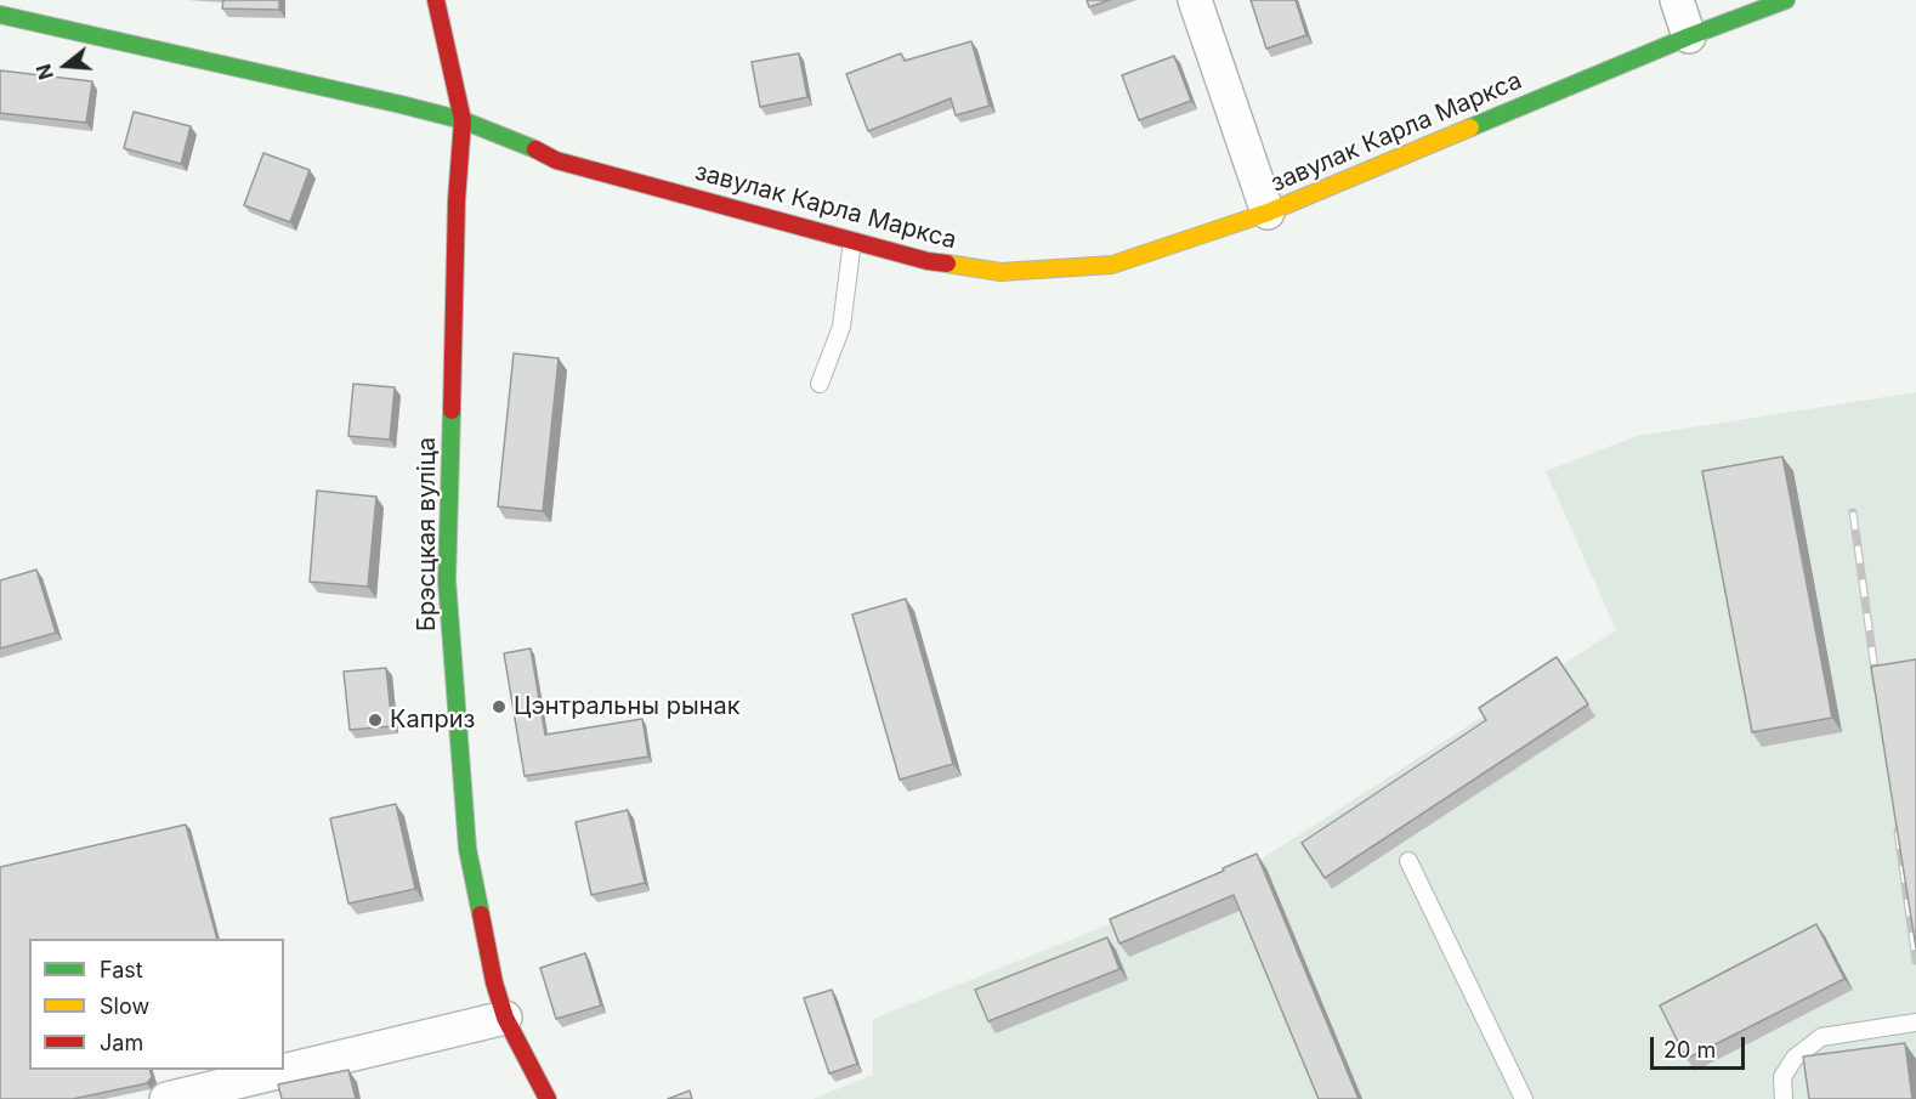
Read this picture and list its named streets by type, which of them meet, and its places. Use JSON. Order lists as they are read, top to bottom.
{
  "streets": {
    "street": ["завулак Карла Маркса", "Брэсцкая вуліца"]
  },
  "crossings": [
    ["завулак Карла Маркса", "Брэсцкая вуліца"]
  ],
  "places": ["Цэнтральны рынак", "Каприз"],
  "legend": ["Fast", "Slow", "Jam"],
  "scale_bar": "20 m",
  "north": "left"
}
